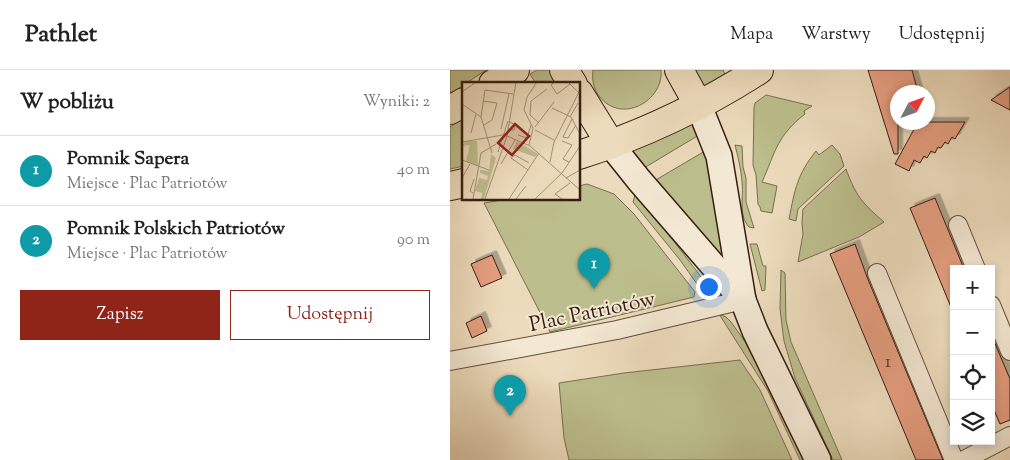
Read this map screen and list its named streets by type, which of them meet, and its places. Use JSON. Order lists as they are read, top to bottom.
{
  "streets": {
    "street": ["Plac Patriotów"]
  },
  "house_numbers": ["1"],
  "north": "top right",
  "page": {
    "header": "Pathlet",
    "nav": ["Mapa", "Warstwy", "Udostępnij"],
    "heading": ["W pobliżu", "Wyniki: 2"],
    "list": [
      {
        "mark": "1",
        "name": "Pomnik Sapera",
        "note": "Miejsce · Plac Patriotów",
        "value": "40 m"
      },
      {
        "mark": "2",
        "name": "Pomnik Polskich Patriotów",
        "note": "Miejsce · Plac Patriotów",
        "value": "90 m"
      }
    ],
    "pins": ["1", "2"],
    "map_buttons": ["+", "−"],
    "buttons": ["Zapisz", "Udostępnij"]
  }
}
